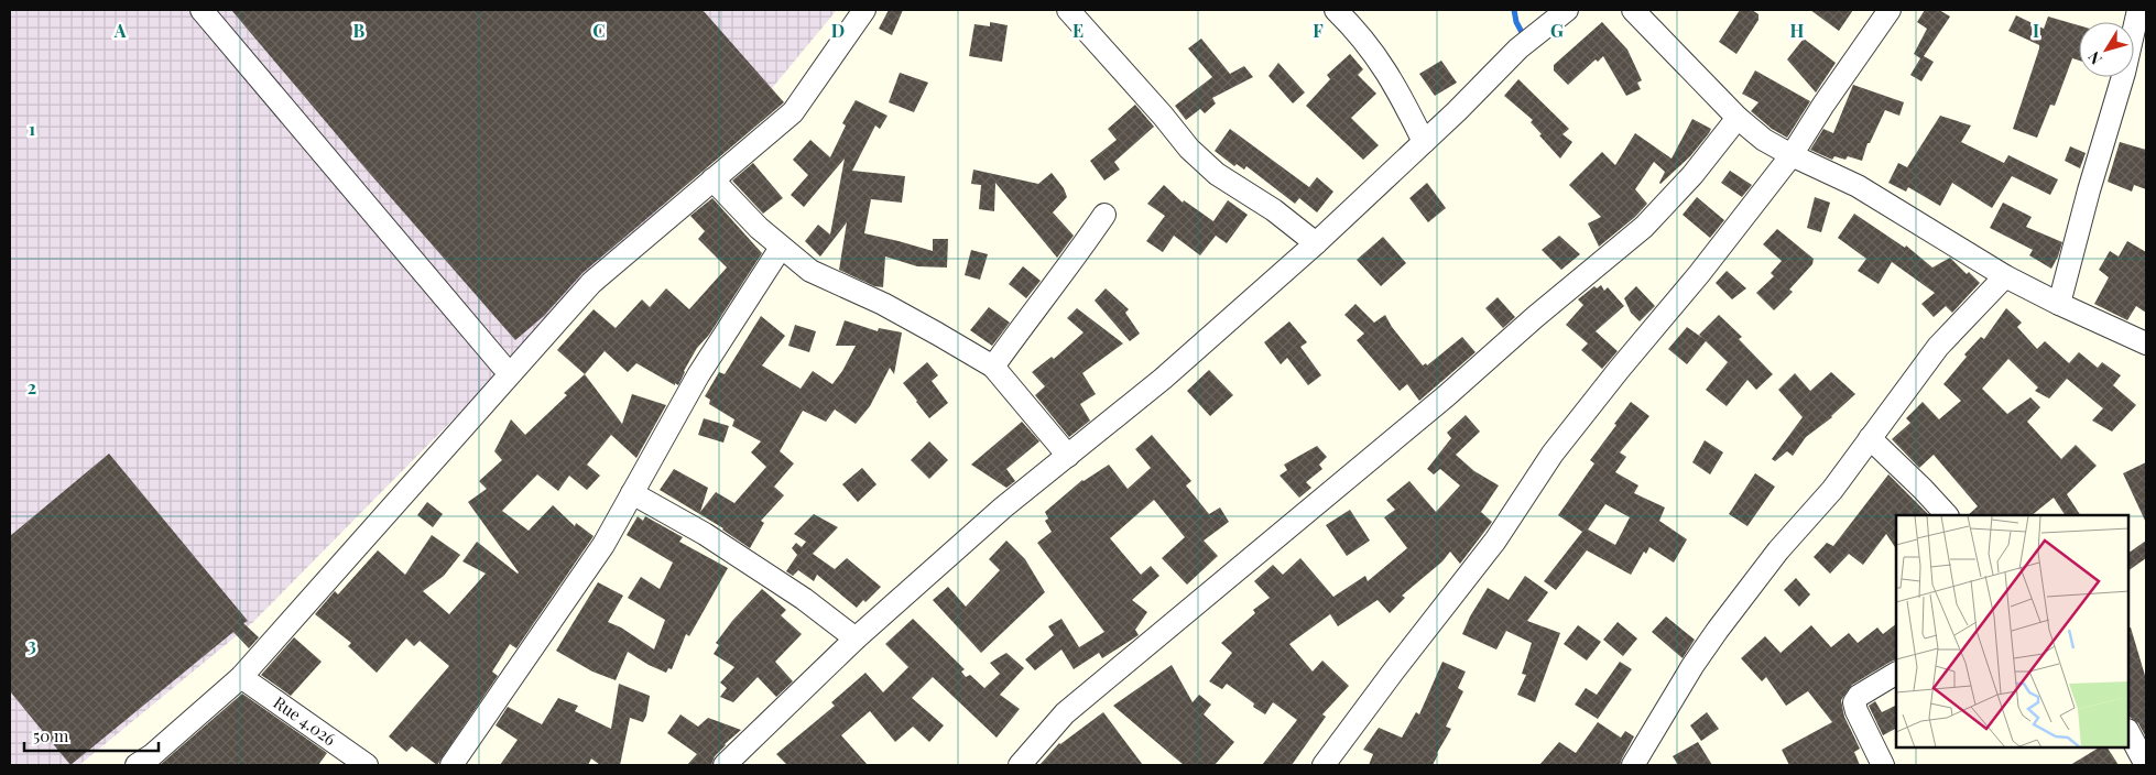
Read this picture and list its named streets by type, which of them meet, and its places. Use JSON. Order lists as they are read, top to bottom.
{
  "streets": {
    "street": ["Rue 4.026"]
  },
  "scale_bar": "50 m",
  "north": "bottom left",
  "grid": {
    "columns": [
      "A",
      "B",
      "C",
      "D",
      "E",
      "F",
      "G",
      "H",
      "I"
    ],
    "rows": ["1", "2", "3"]
  }
}
